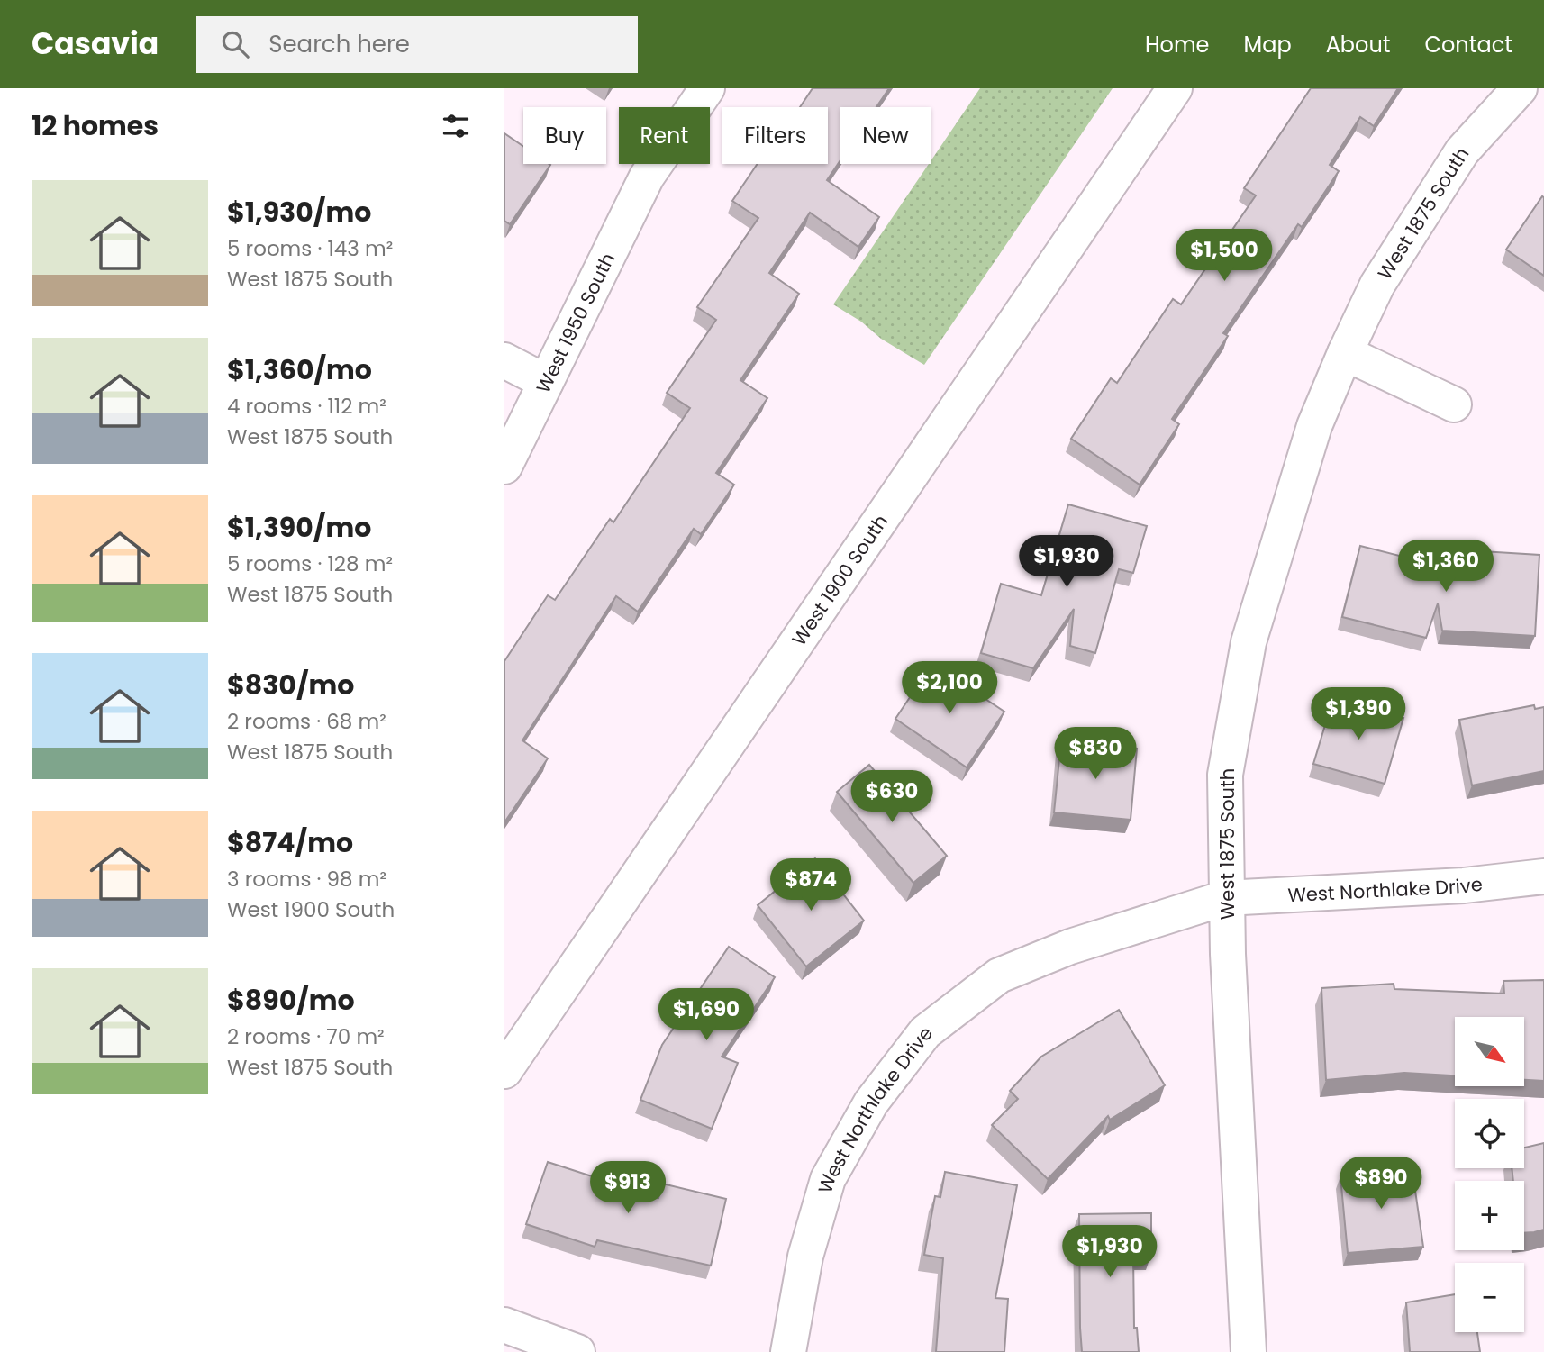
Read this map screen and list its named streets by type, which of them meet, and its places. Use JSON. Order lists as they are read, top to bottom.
{
  "streets": {
    "street": [
      "West 1875 South",
      "West 1950 South",
      "West 1900 South",
      "West Northlake Drive"
    ]
  },
  "crossings": [
    ["West 1875 South", "West Northlake Drive"]
  ],
  "north": "bottom right",
  "page": {
    "header": "Casavia",
    "search": "Search here",
    "nav": [
      "Home",
      "Map",
      "About",
      "Contact"
    ],
    "heading": "12 homes",
    "chip": [
      "Buy",
      "Rent",
      "Filters",
      "New"
    ],
    "list": [
      {
        "name": "$1,930/mo",
        "note": "5 rooms · 143 m² · West 1875 South"
      },
      {
        "name": "$1,360/mo",
        "note": "4 rooms · 112 m² · West 1875 South"
      },
      {
        "name": "$1,390/mo",
        "note": "5 rooms · 128 m² · West 1875 South"
      },
      {
        "name": "$830/mo",
        "note": "2 rooms · 68 m² · West 1875 South"
      },
      {
        "name": "$874/mo",
        "note": "3 rooms · 98 m² · West 1900 South"
      },
      {
        "name": "$890/mo",
        "note": "2 rooms · 70 m² · West 1875 South"
      }
    ],
    "price": [
      "$1,500",
      "$1,930",
      "$1,360",
      "$2,100",
      "$1,390",
      "$830",
      "$630",
      "$874",
      "$1,690",
      "$890",
      "$913",
      "$1,930"
    ],
    "map_buttons": ["+", "−"]
  }
}
